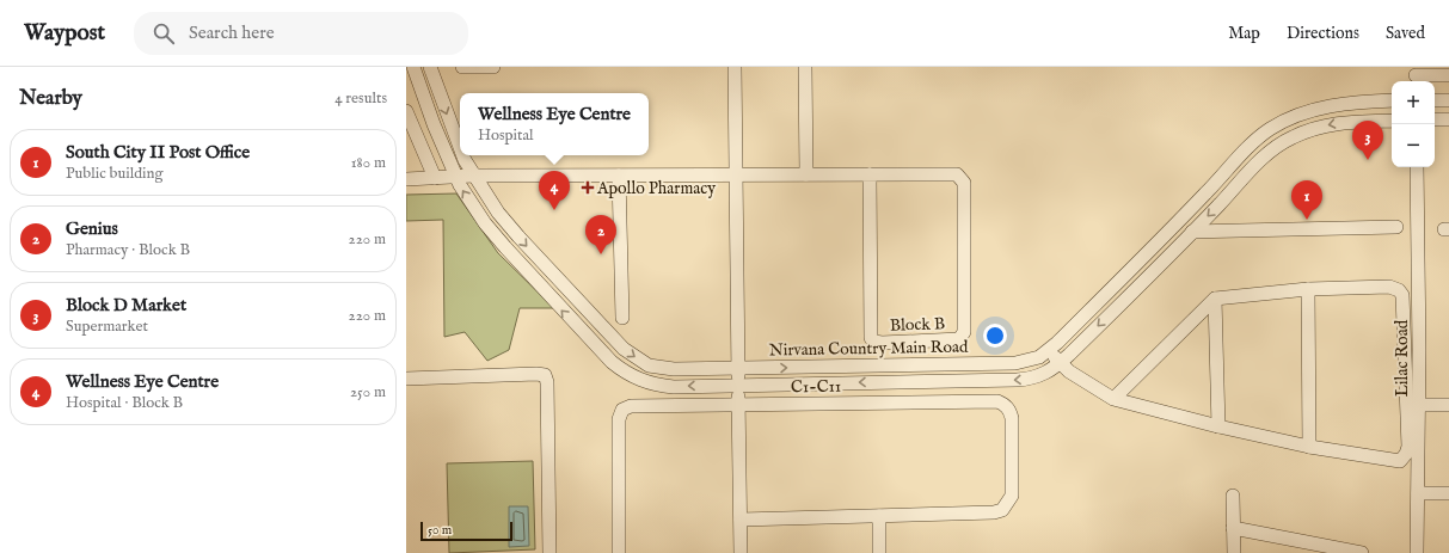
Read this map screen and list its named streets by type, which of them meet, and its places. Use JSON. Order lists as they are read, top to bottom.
{
  "streets": {
    "street": [
      "Block B",
      "Nirvana Country Main Road",
      "Lilac Road",
      "C1-C11"
    ]
  },
  "crossings": [
    ["Block B", "Nirvana Country Main Road"],
    ["Nirvana Country Main Road", "C1-C11"]
  ],
  "places": {
    "health": ["Apollo Pharmacy"]
  },
  "scale_bar": "50 m",
  "page": {
    "header": "Waypost",
    "search": "Search here",
    "nav": ["Map", "Directions", "Saved"],
    "heading": ["Nearby", "4 results"],
    "map_buttons": ["+", "−"],
    "popup": ["Wellness Eye Centre", "Hospital"],
    "pins": [
      "3",
      "4",
      "1",
      "2"
    ],
    "list": [
      {
        "mark": "1",
        "name": "South City II Post Office",
        "note": "Public building",
        "value": "180 m"
      },
      {
        "mark": "2",
        "name": "Genius",
        "note": "Pharmacy · Block B",
        "value": "220 m"
      },
      {
        "mark": "3",
        "name": "Block D Market",
        "note": "Supermarket",
        "value": "220 m"
      },
      {
        "mark": "4",
        "name": "Wellness Eye Centre",
        "note": "Hospital · Block B",
        "value": "250 m"
      }
    ],
    "scale": "50 m"
  }
}
